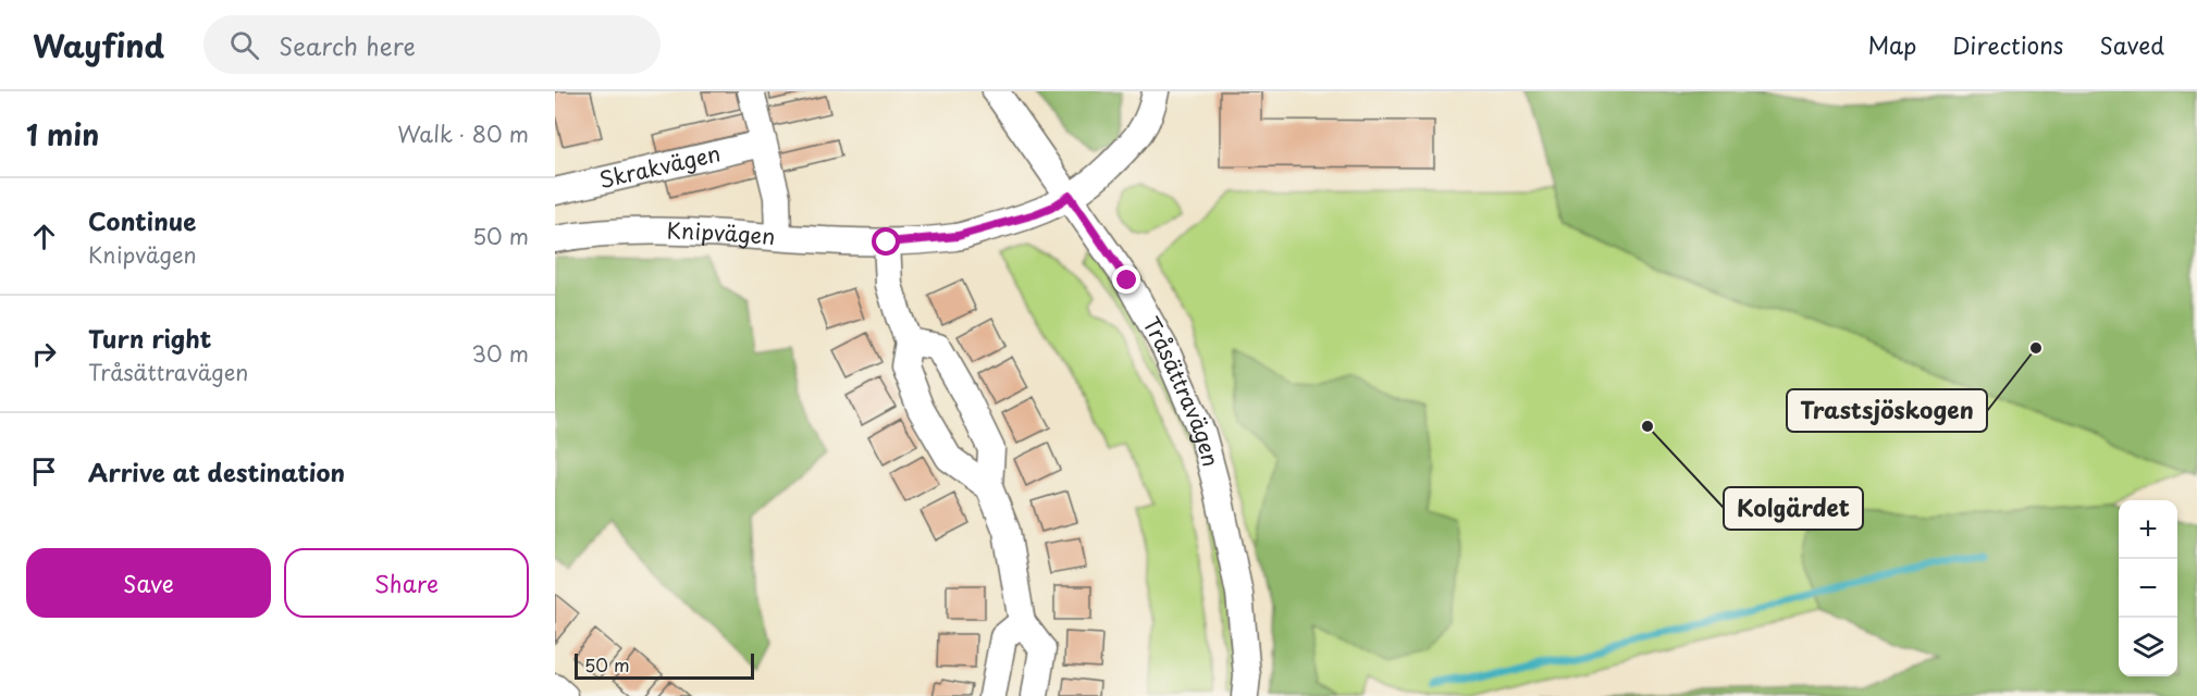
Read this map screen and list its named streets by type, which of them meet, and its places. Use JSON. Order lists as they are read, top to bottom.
{
  "streets": {
    "street": ["Skrakvägen", "Knipvägen", "Tråsättravägen"]
  },
  "crossings": [
    ["Knipvägen", "Tråsättravägen"]
  ],
  "places": ["Trastsjöskogen", "Kolgärdet"],
  "scale_bar": "50 m",
  "page": {
    "header": "Wayfind",
    "search": "Search here",
    "nav": ["Map", "Directions", "Saved"],
    "heading": ["1 min", "Walk · 80 m"],
    "list": [
      ["Continue", "Knipvägen", "50 m"],
      ["Turn right", "Tråsättravägen", "30 m"],
      "Arrive at destination"
    ],
    "map_buttons": ["+", "−"],
    "buttons": ["Save", "Share"],
    "scale": "50 m"
  }
}
